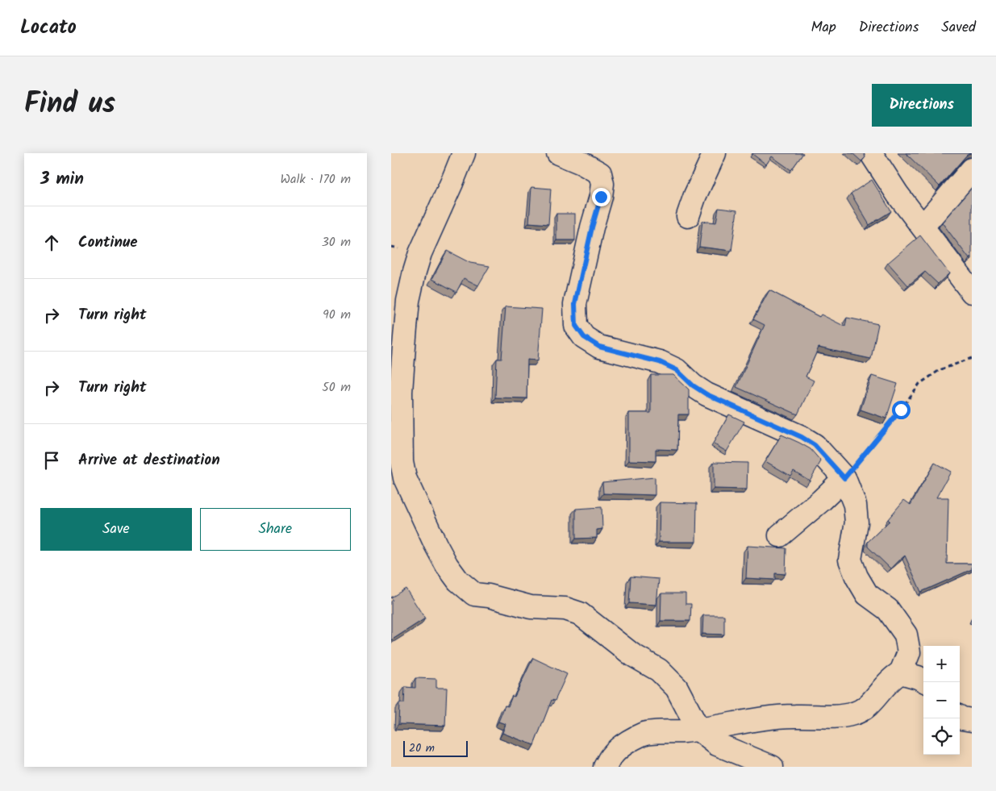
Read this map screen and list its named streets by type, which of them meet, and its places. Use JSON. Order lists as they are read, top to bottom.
{
  "scale_bar": "20 m",
  "page": {
    "header": "Locato",
    "nav": ["Map", "Directions", "Saved"],
    "title": "Find us",
    "buttons": [
      "Directions",
      ["Save", "Share"]
    ],
    "heading": ["3 min", "Walk · 170 m"],
    "list": [
      ["Continue", "30 m"],
      ["Turn right", "90 m"],
      ["Turn right", "50 m"],
      "Arrive at destination"
    ],
    "map_buttons": ["+", "−"],
    "scale": "20 m"
  }
}
